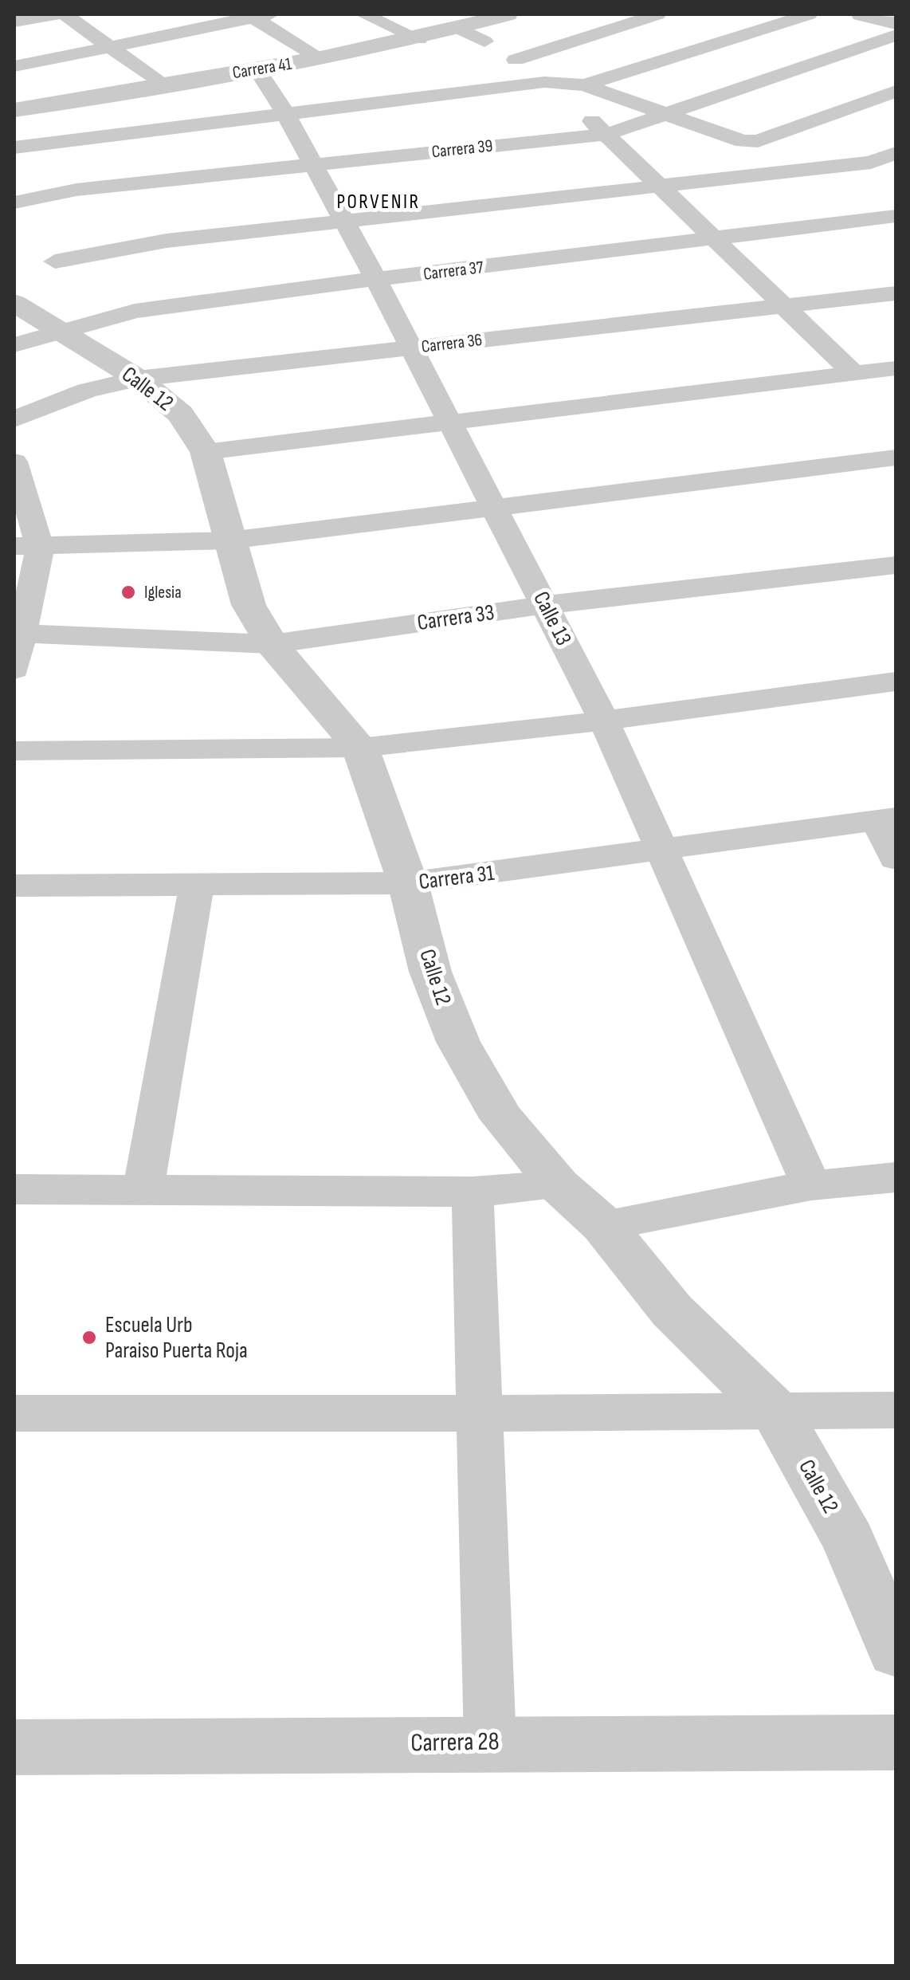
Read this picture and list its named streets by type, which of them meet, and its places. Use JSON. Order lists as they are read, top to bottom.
{
  "streets": {
    "street": [
      "Carrera 41",
      "Carrera 39",
      "Carrera 37",
      "Carrera 36",
      "Calle 12",
      "Carrera 33",
      "Calle 13",
      "Carrera 31",
      "Carrera 28"
    ]
  },
  "crossings": [
    ["Carrera 41", "Calle 13"],
    ["Carrera 39", "Calle 13"],
    ["Carrera 37", "Calle 12"],
    ["Carrera 37", "Calle 13"],
    ["Carrera 36", "Calle 12"],
    ["Carrera 36", "Calle 13"],
    ["Calle 12", "Carrera 33"],
    ["Calle 12", "Carrera 31"],
    ["Carrera 33", "Calle 13"],
    ["Calle 13", "Carrera 31"]
  ],
  "districts": ["PORVENIR"],
  "places": ["Iglesia", "Escuela Urb Paraiso Puerta Roja"]
}
